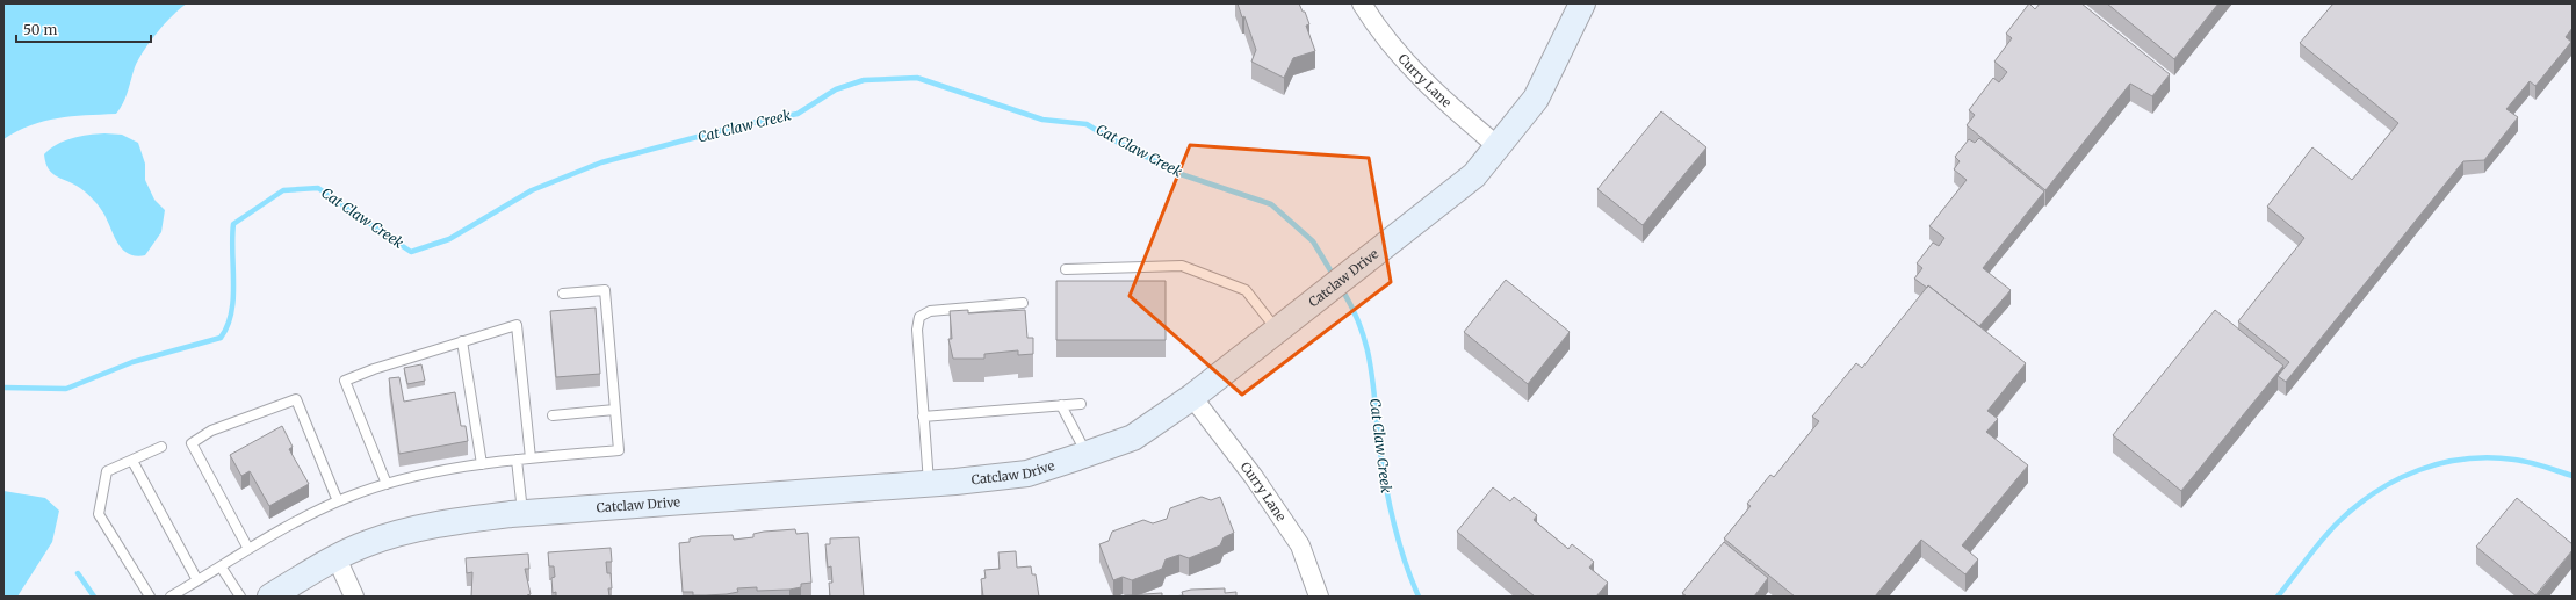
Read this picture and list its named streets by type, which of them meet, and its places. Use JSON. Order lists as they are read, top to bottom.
{
  "streets": {
    "street": ["Curry Lane", "Catclaw Drive"]
  },
  "crossings": [
    ["Curry Lane", "Catclaw Drive"]
  ],
  "water": ["Cat Claw Creek"],
  "scale_bar": "50 m"
}
